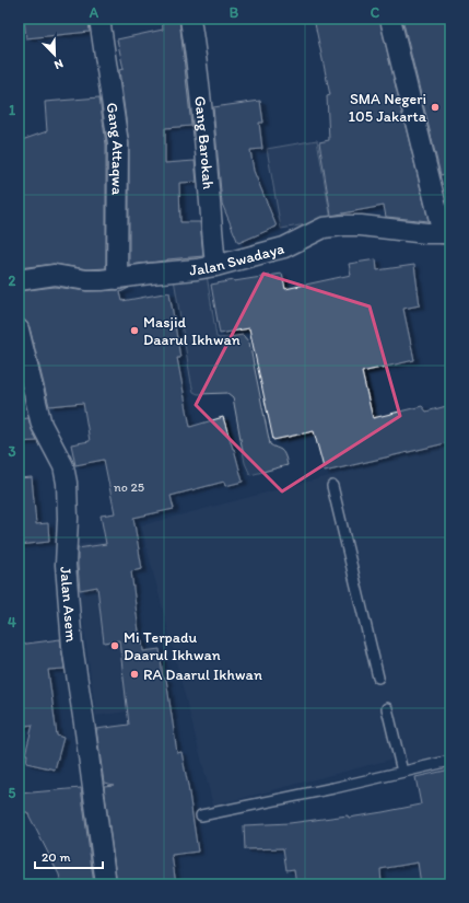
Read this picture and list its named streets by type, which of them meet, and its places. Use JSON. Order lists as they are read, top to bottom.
{
  "streets": {
    "street": [
      "Gang Barokah",
      "Gang Attaqwa",
      "Jalan Swadaya",
      "Jalan Asem"
    ]
  },
  "crossings": [
    ["Gang Barokah", "Jalan Swadaya"],
    ["Gang Attaqwa", "Jalan Swadaya"]
  ],
  "places": [
    "SMA Negeri 105 Jakarta",
    "Masjid Daarul Ikhwan",
    "Mi Terpadu Daarul Ikhwan",
    "RA Daarul Ikhwan"
  ],
  "house_numbers": ["no 25"],
  "scale_bar": "20 m",
  "north": "bottom right",
  "grid": {
    "columns": ["A", "B", "C"],
    "rows": [
      "1",
      "2",
      "3",
      "4",
      "5"
    ]
  }
}
